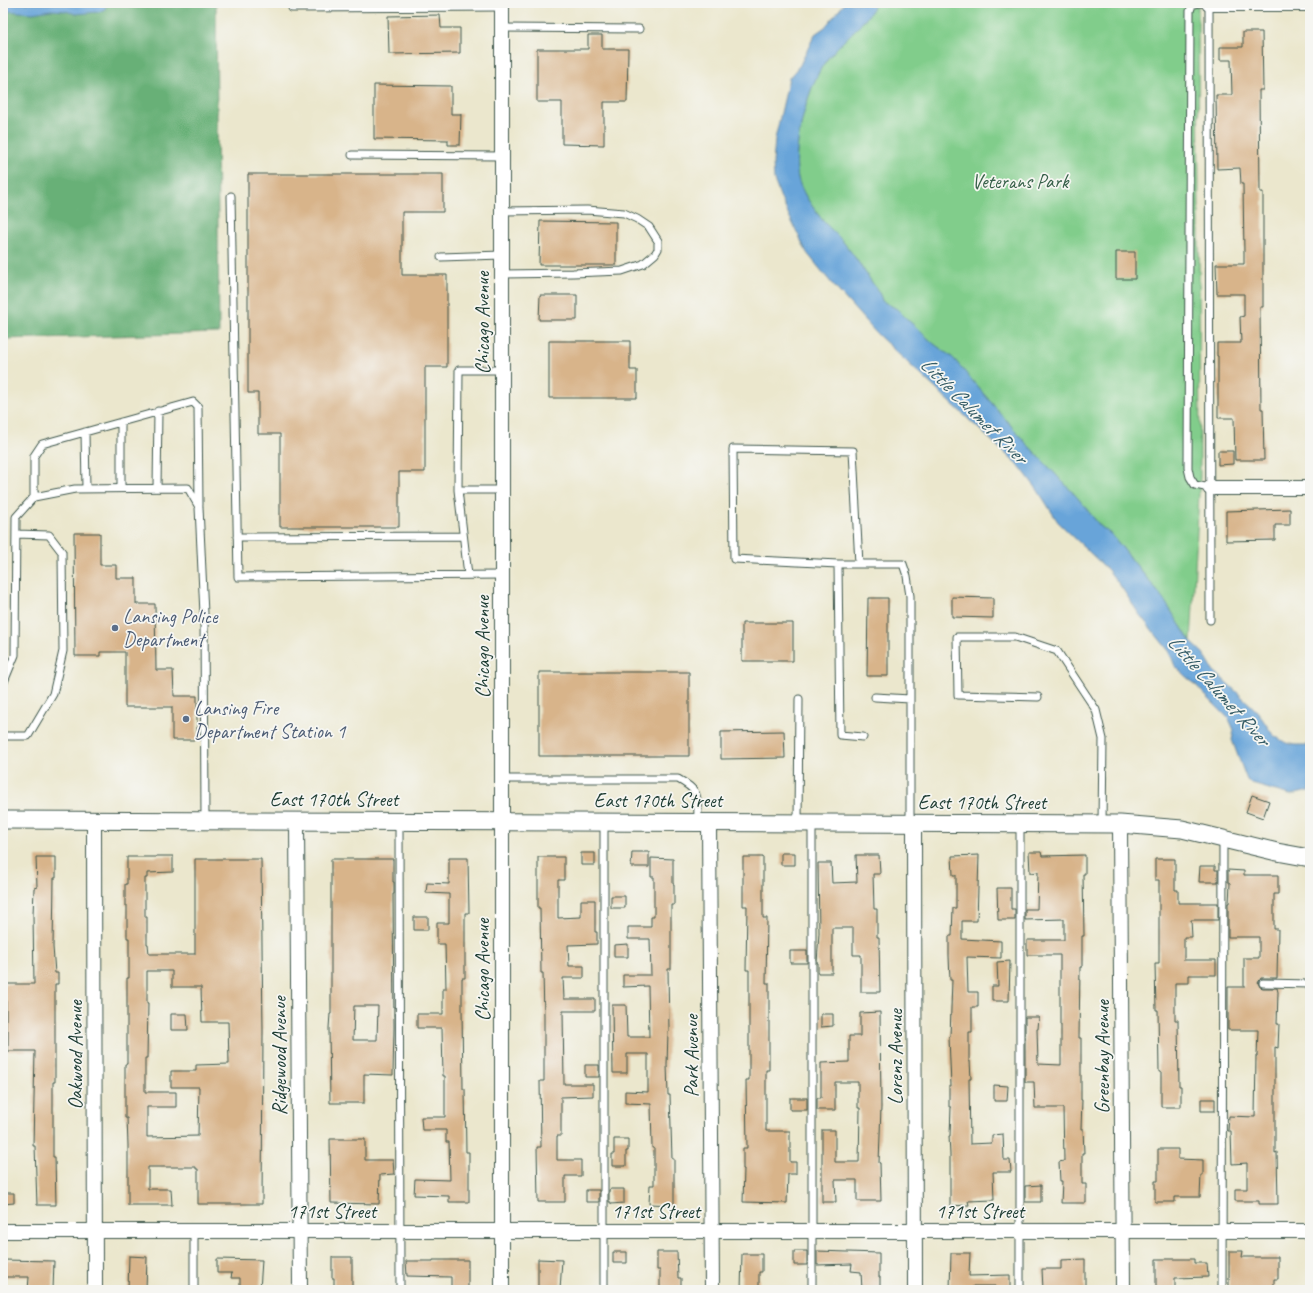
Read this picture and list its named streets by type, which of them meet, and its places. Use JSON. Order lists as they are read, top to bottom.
{
  "streets": {
    "street": [
      "Chicago Avenue",
      "East 170th Street",
      "Oakwood Avenue",
      "Ridgewood Avenue",
      "Park Avenue",
      "Lorenz Avenue",
      "Greenbay Avenue",
      "171st Street"
    ]
  },
  "crossings": [
    ["Chicago Avenue", "East 170th Street"],
    ["Chicago Avenue", "171st Street"],
    ["East 170th Street", "Oakwood Avenue"],
    ["East 170th Street", "Ridgewood Avenue"],
    ["East 170th Street", "Park Avenue"],
    ["East 170th Street", "Lorenz Avenue"],
    ["East 170th Street", "Greenbay Avenue"],
    ["Oakwood Avenue", "171st Street"],
    ["Ridgewood Avenue", "171st Street"],
    ["Park Avenue", "171st Street"],
    ["Lorenz Avenue", "171st Street"],
    ["Greenbay Avenue", "171st Street"]
  ],
  "water": ["Little Calumet River"],
  "parks": ["Veterans Park"],
  "places": ["Lansing Police Department", "Lansing Fire Department Station 1"]
}
